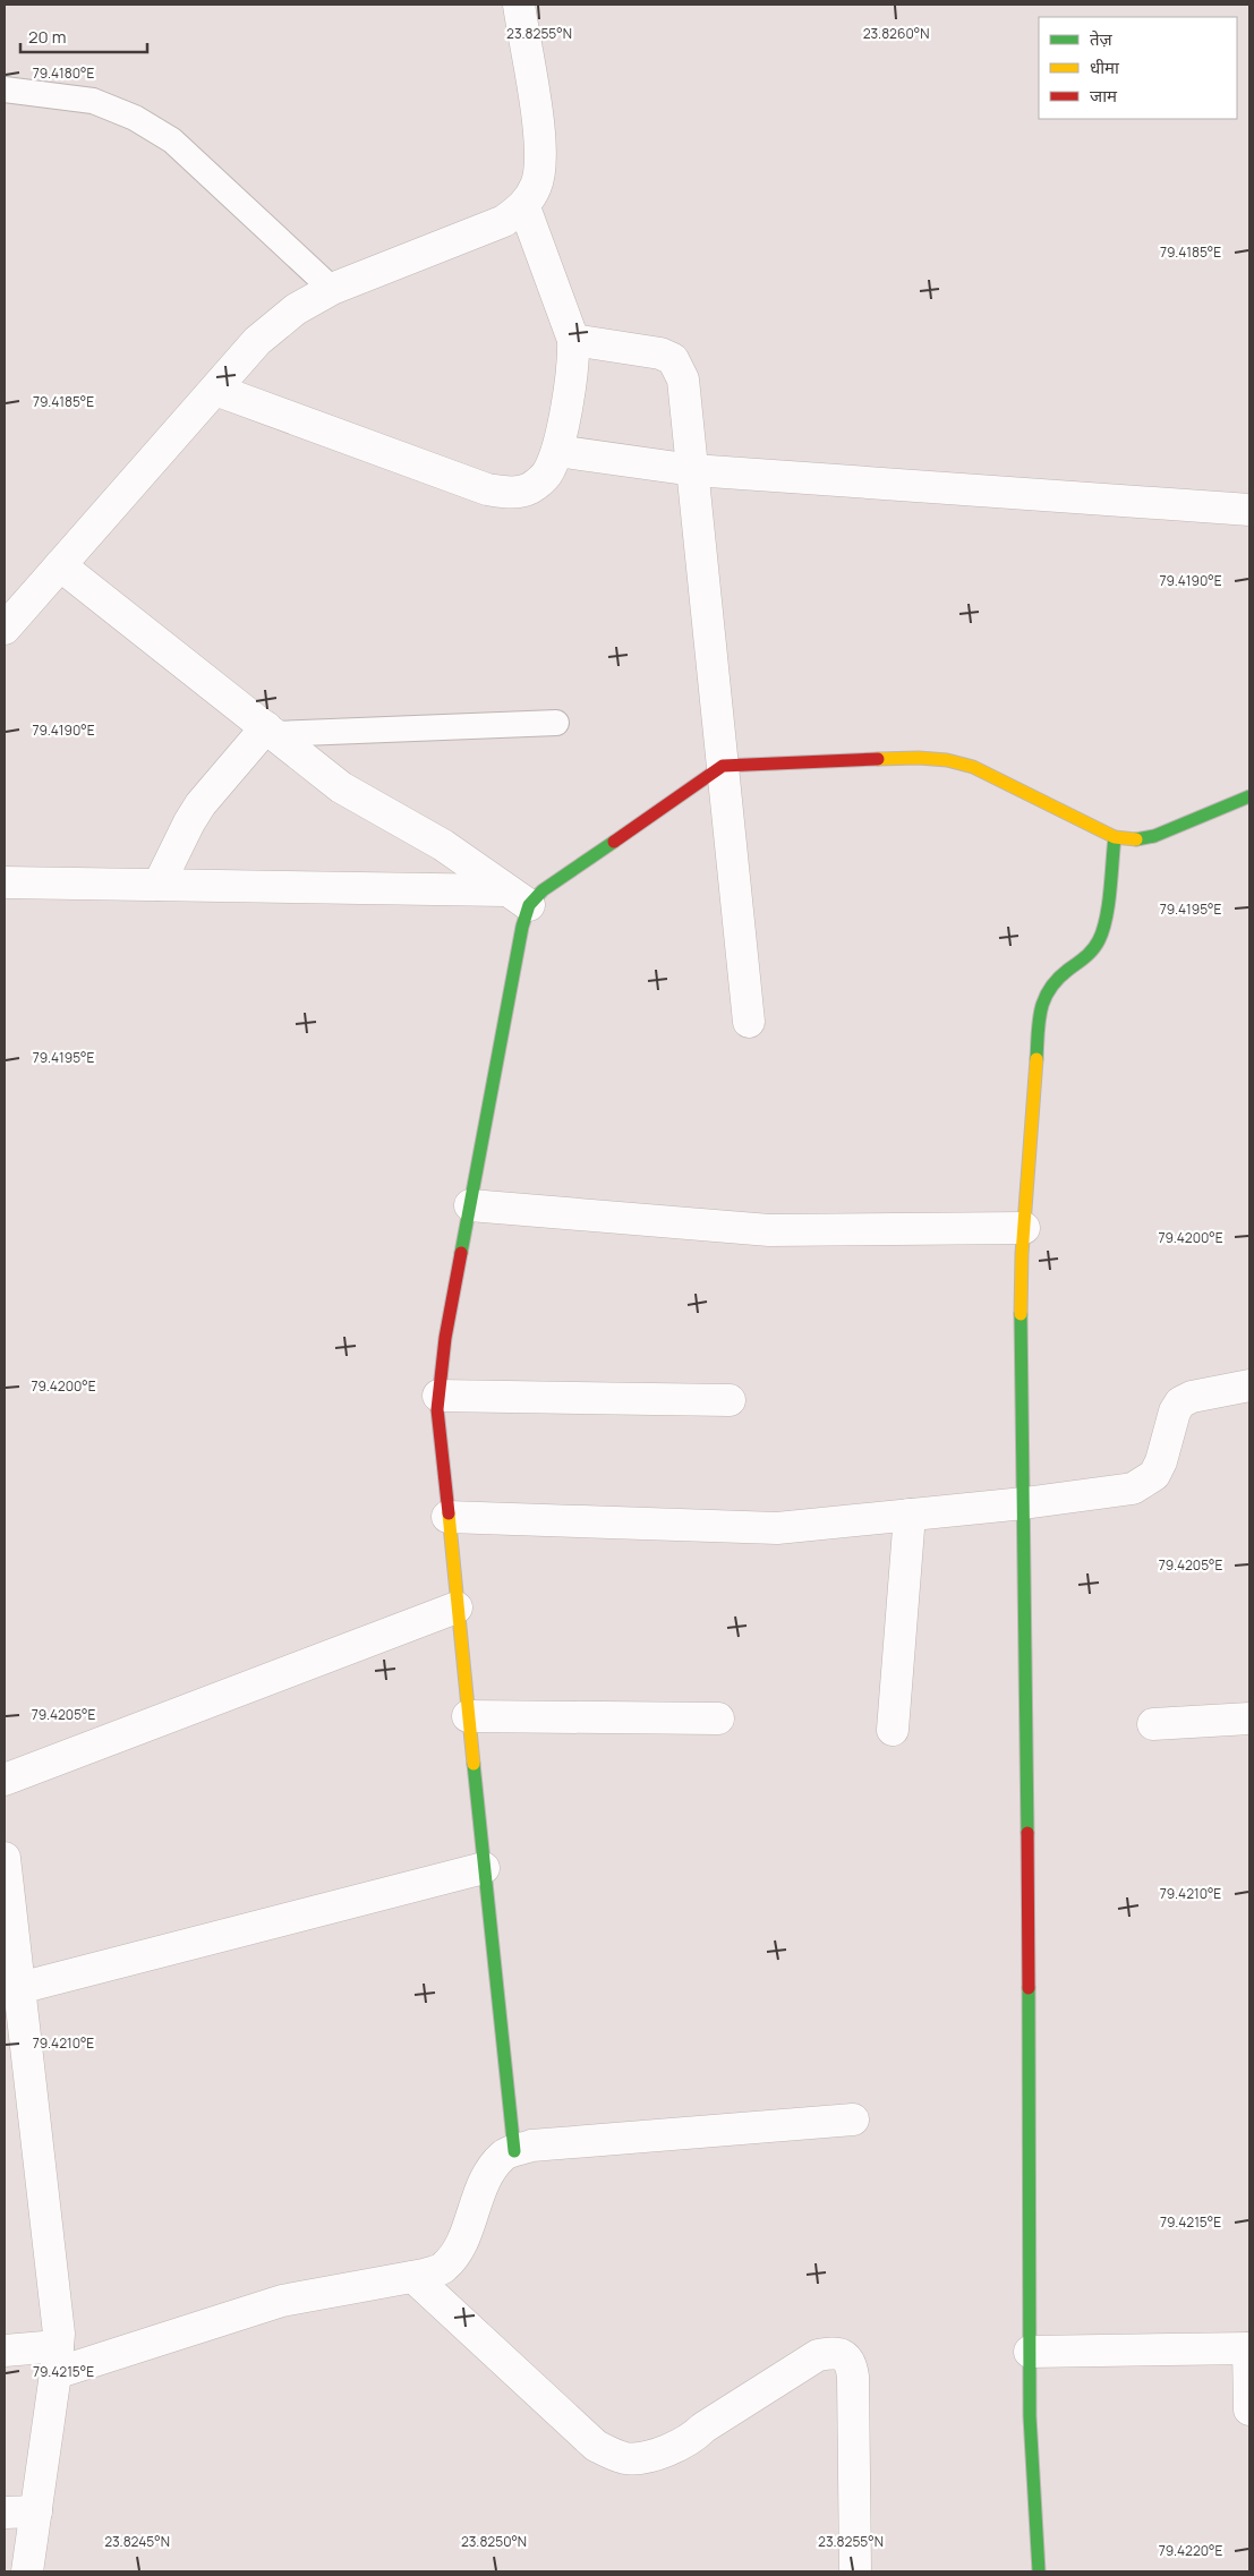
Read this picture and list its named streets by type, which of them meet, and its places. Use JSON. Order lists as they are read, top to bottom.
{
  "legend": ["तेज़", "धीमा", "जाम"],
  "scale_bar": "20 m",
  "coordinates": [
    "23.8255°N",
    "23.8260°N",
    "79.4180°E",
    "79.4185°E",
    "79.4190°E",
    "79.4195°E",
    "79.4200°E",
    "79.4205°E",
    "79.4210°E",
    "79.4215°E",
    "23.8245°N",
    "23.8250°N",
    "79.4220°E"
  ]
}
